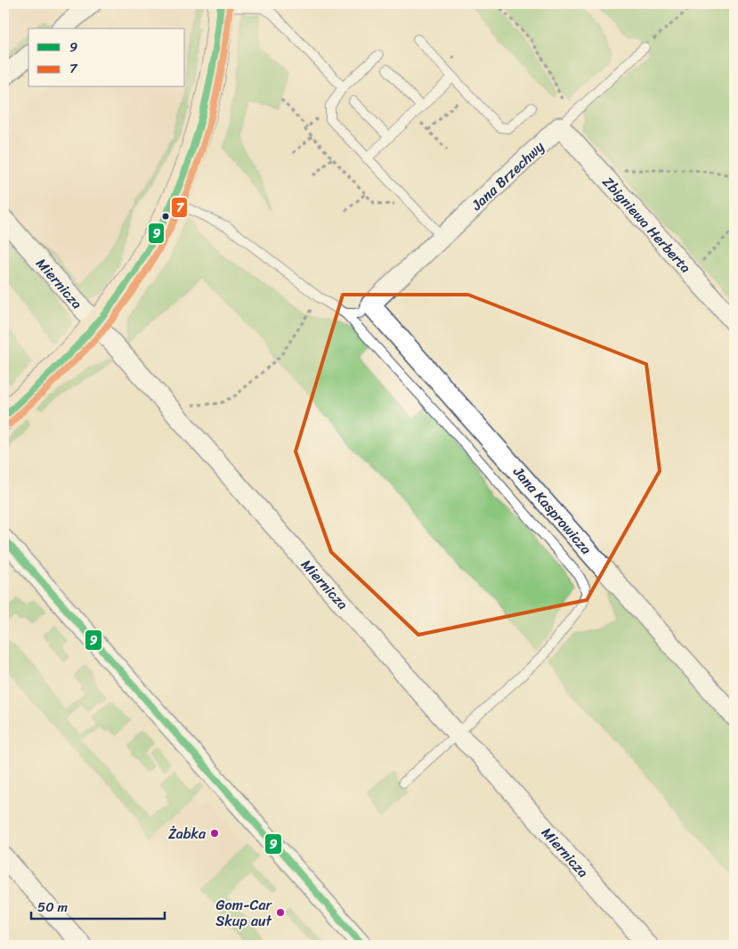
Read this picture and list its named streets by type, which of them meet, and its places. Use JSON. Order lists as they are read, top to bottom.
{
  "streets": {
    "street": [
      "Jana Brzechwy",
      "Zbigniewa Herberta",
      "Miernicza",
      "Jana Kasprowicza"
    ]
  },
  "crossings": [
    ["Jana Brzechwy", "Zbigniewa Herberta"],
    ["Jana Brzechwy", "Jana Kasprowicza"]
  ],
  "places": ["Żabka", "Gom-Car Skup aut"],
  "lines": ["transit line 9", "transit line 7"],
  "legend": ["9", "7"],
  "scale_bar": "50 m"
}
